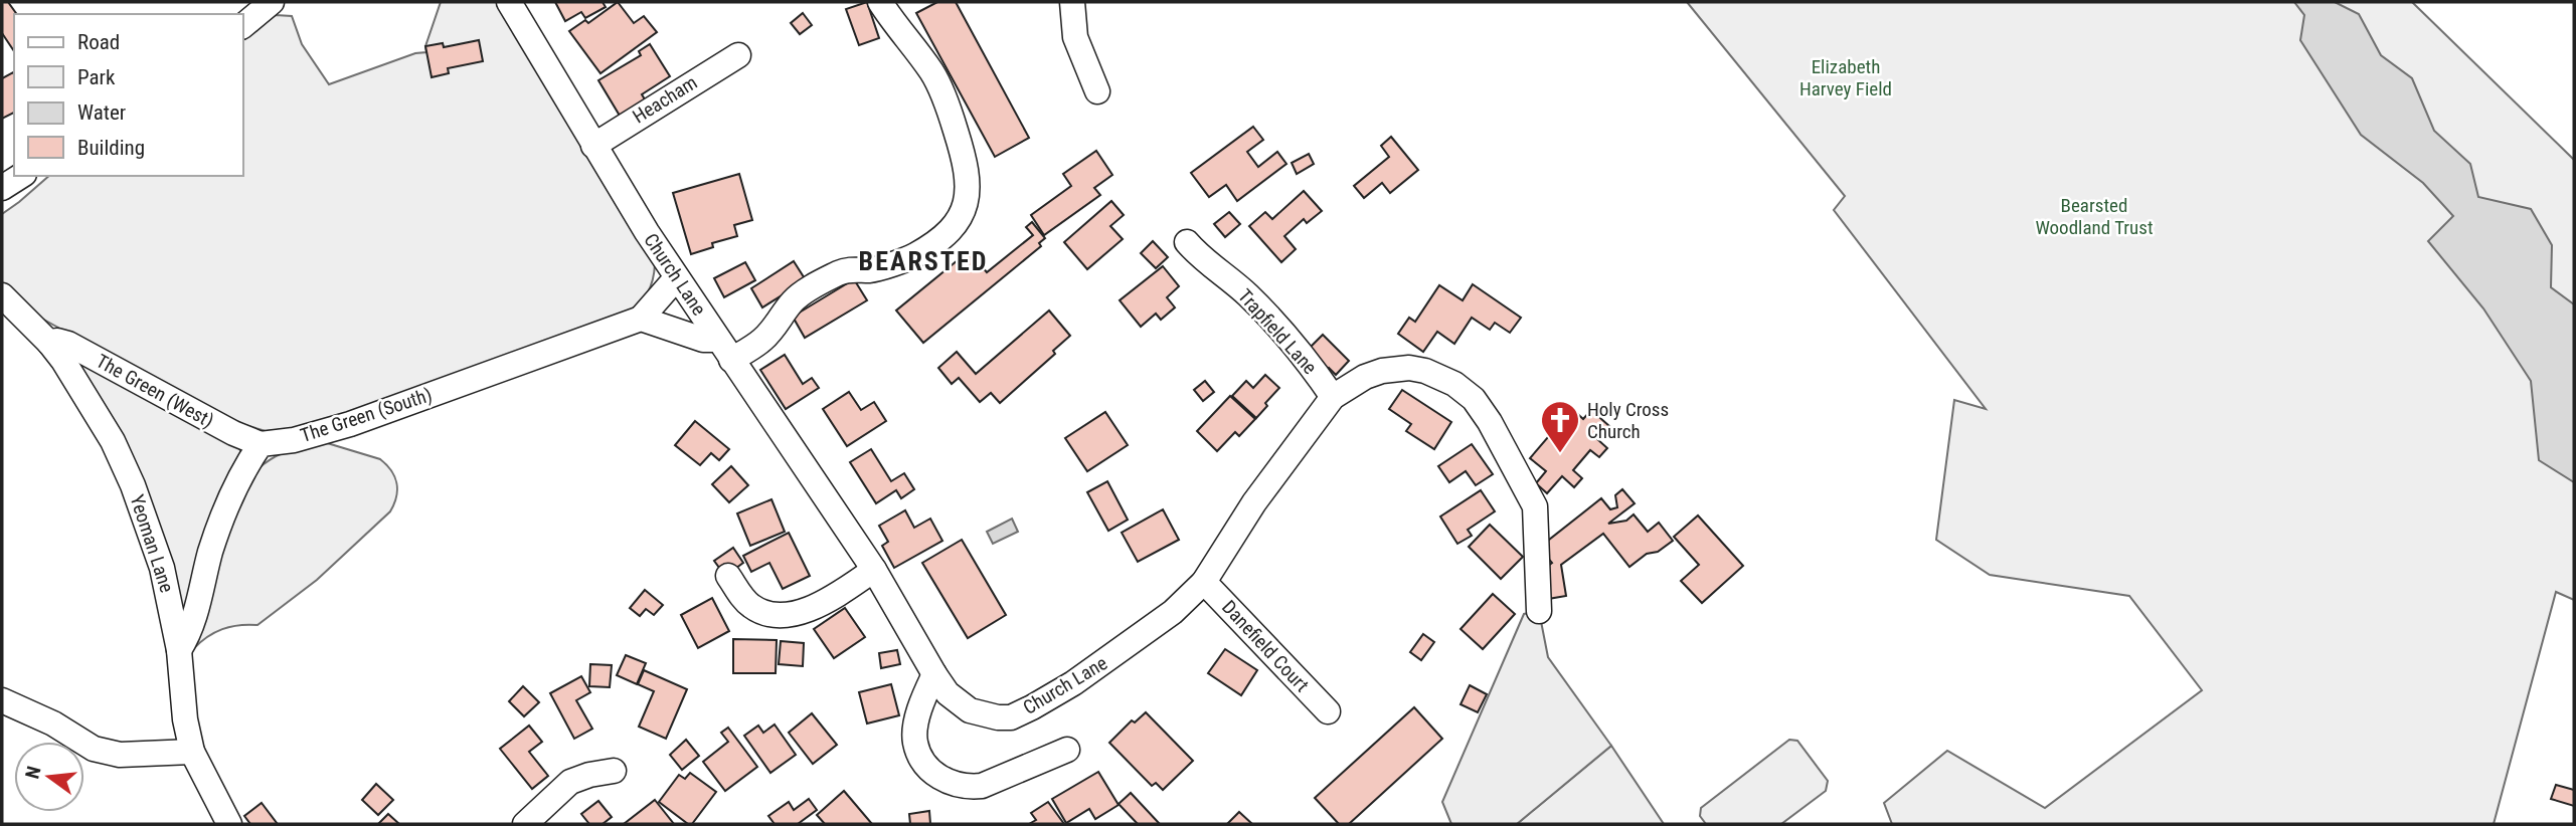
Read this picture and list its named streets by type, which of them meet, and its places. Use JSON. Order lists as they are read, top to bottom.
{
  "streets": {
    "street": [
      "Heacham",
      "Church Lane",
      "Trapfield Lane",
      "The Green (West)",
      "The Green (South)",
      "Yeoman Lane",
      "Danefield Court"
    ]
  },
  "crossings": [
    ["Heacham", "Church Lane"],
    ["Church Lane", "Trapfield Lane"],
    ["Church Lane", "The Green (South)"],
    ["Church Lane", "Danefield Court"],
    ["The Green (West)", "The Green (South)"],
    ["The Green (West)", "Yeoman Lane"]
  ],
  "districts": ["BEARSTED"],
  "parks": ["Elizabeth Harvey Field", "Bearsted Woodland Trust"],
  "places": {
    "church": ["Holy Cross Church"]
  },
  "legend": [
    "Road",
    "Park",
    "Water",
    "Building"
  ],
  "north": "left"
}
